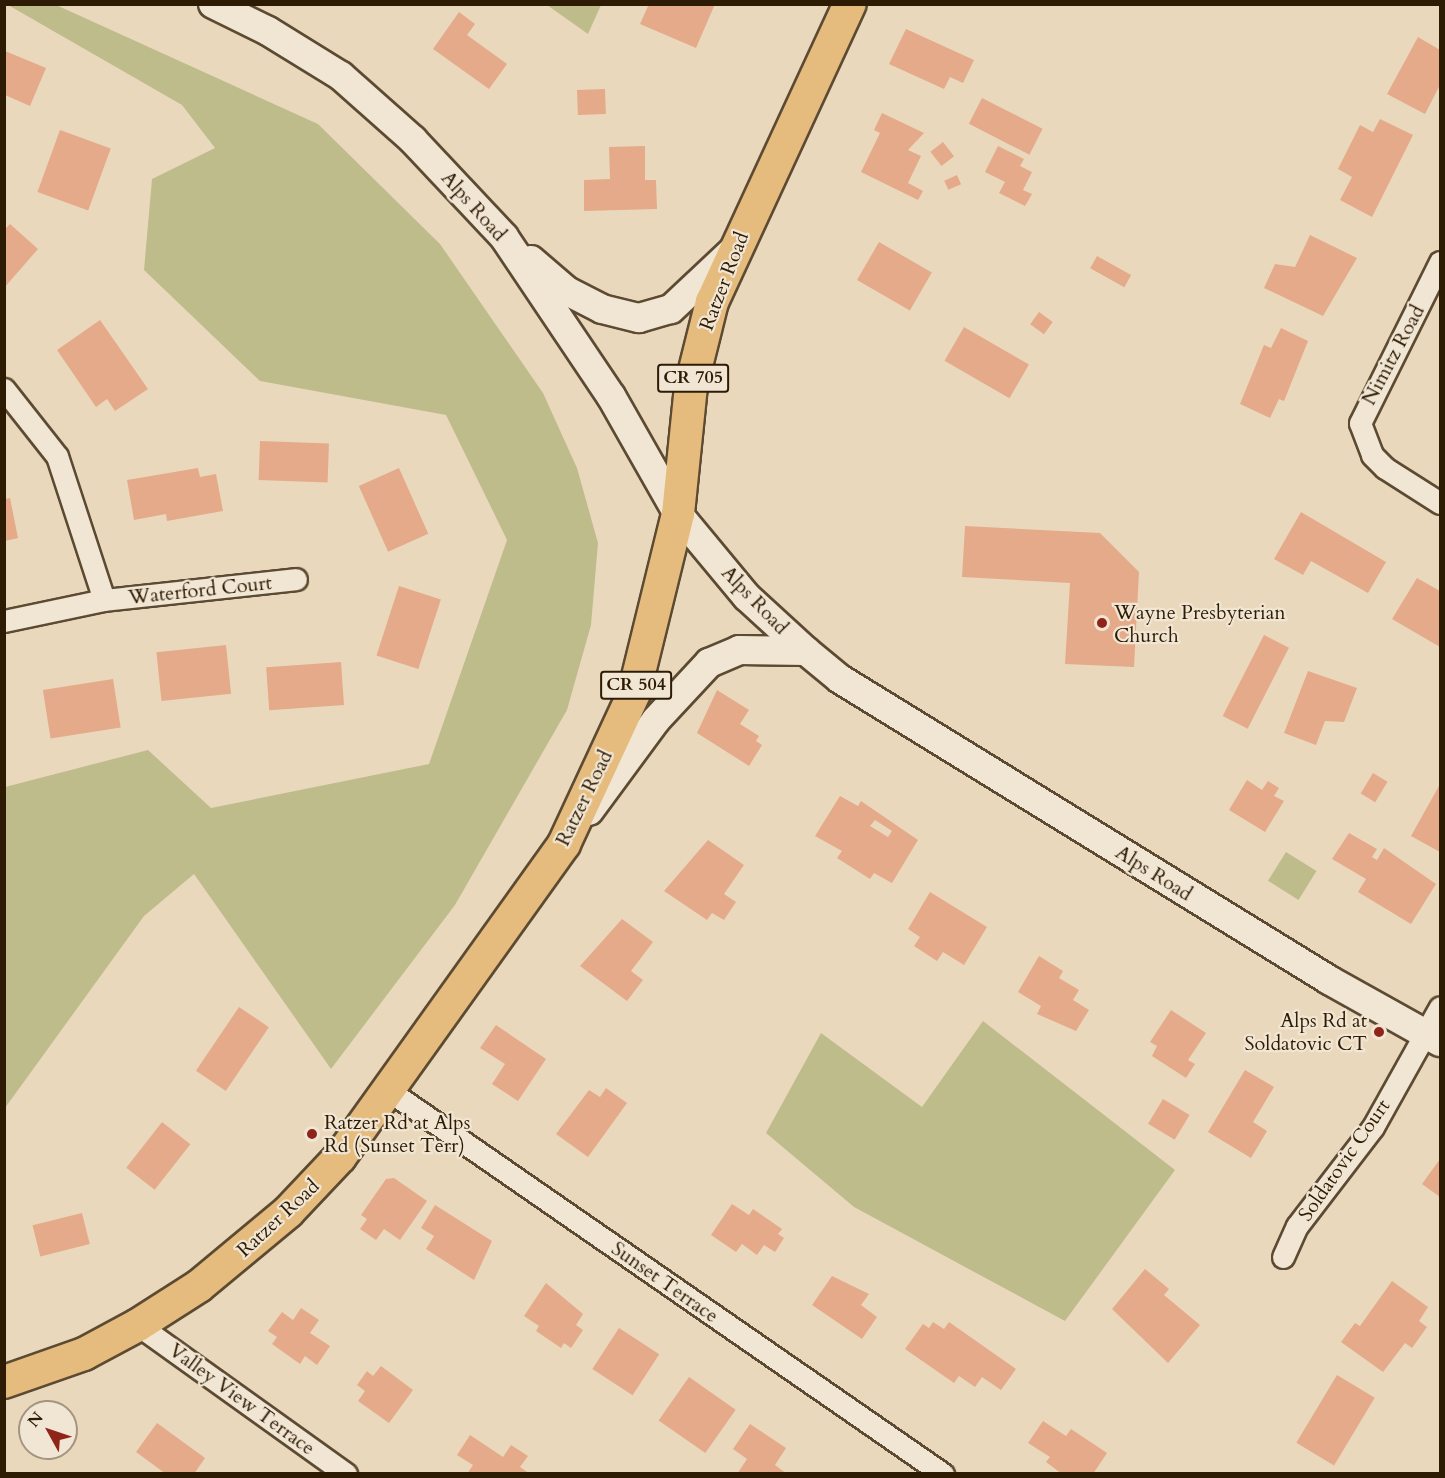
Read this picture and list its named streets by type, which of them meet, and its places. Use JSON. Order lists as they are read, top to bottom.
{
  "streets": {
    "main road": [
      "Alps Road",
      "Ratzer Road",
      "CR 705",
      "CR 504"
    ],
    "street": [
      "Nimitz Road",
      "Waterford Court",
      "Soldatovic Court",
      "Sunset Terrace",
      "Valley View Terrace"
    ]
  },
  "crossings": [
    ["Alps Road", "Ratzer Road"],
    ["Alps Road", "Soldatovic Court"],
    ["Ratzer Road", "Sunset Terrace"],
    ["Ratzer Road", "Valley View Terrace"]
  ],
  "places": ["Wayne Presbyterian Church", "Alps Rd at Soldatovic CT", "Ratzer Rd at Alps Rd (Sunset Terr)"],
  "north": "top left"
}
